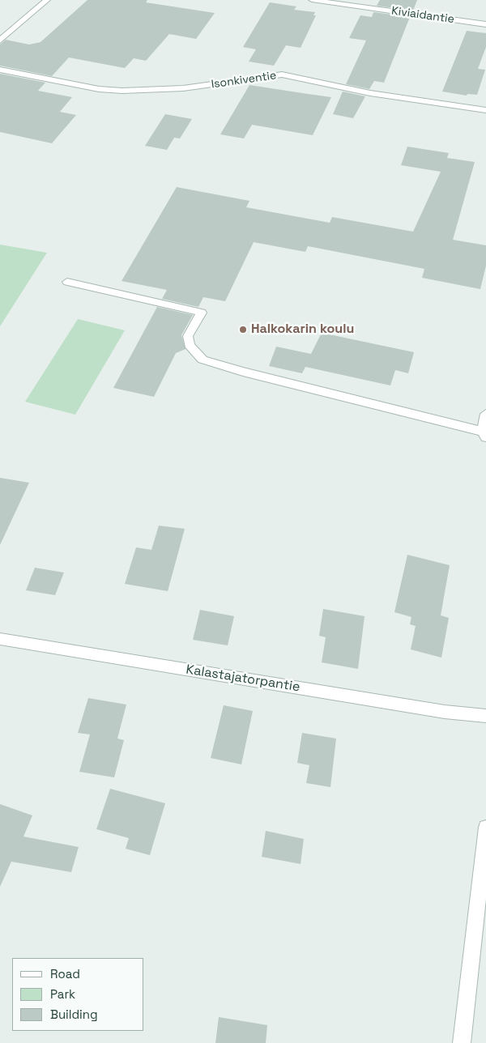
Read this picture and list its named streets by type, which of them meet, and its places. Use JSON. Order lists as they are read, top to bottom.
{
  "streets": {
    "street": ["Kiviaidantie", "Isonkiventie", "Kalastajatorpantie"]
  },
  "places": ["Halkokarin koulu"],
  "legend": ["Road", "Park", "Building"]
}
